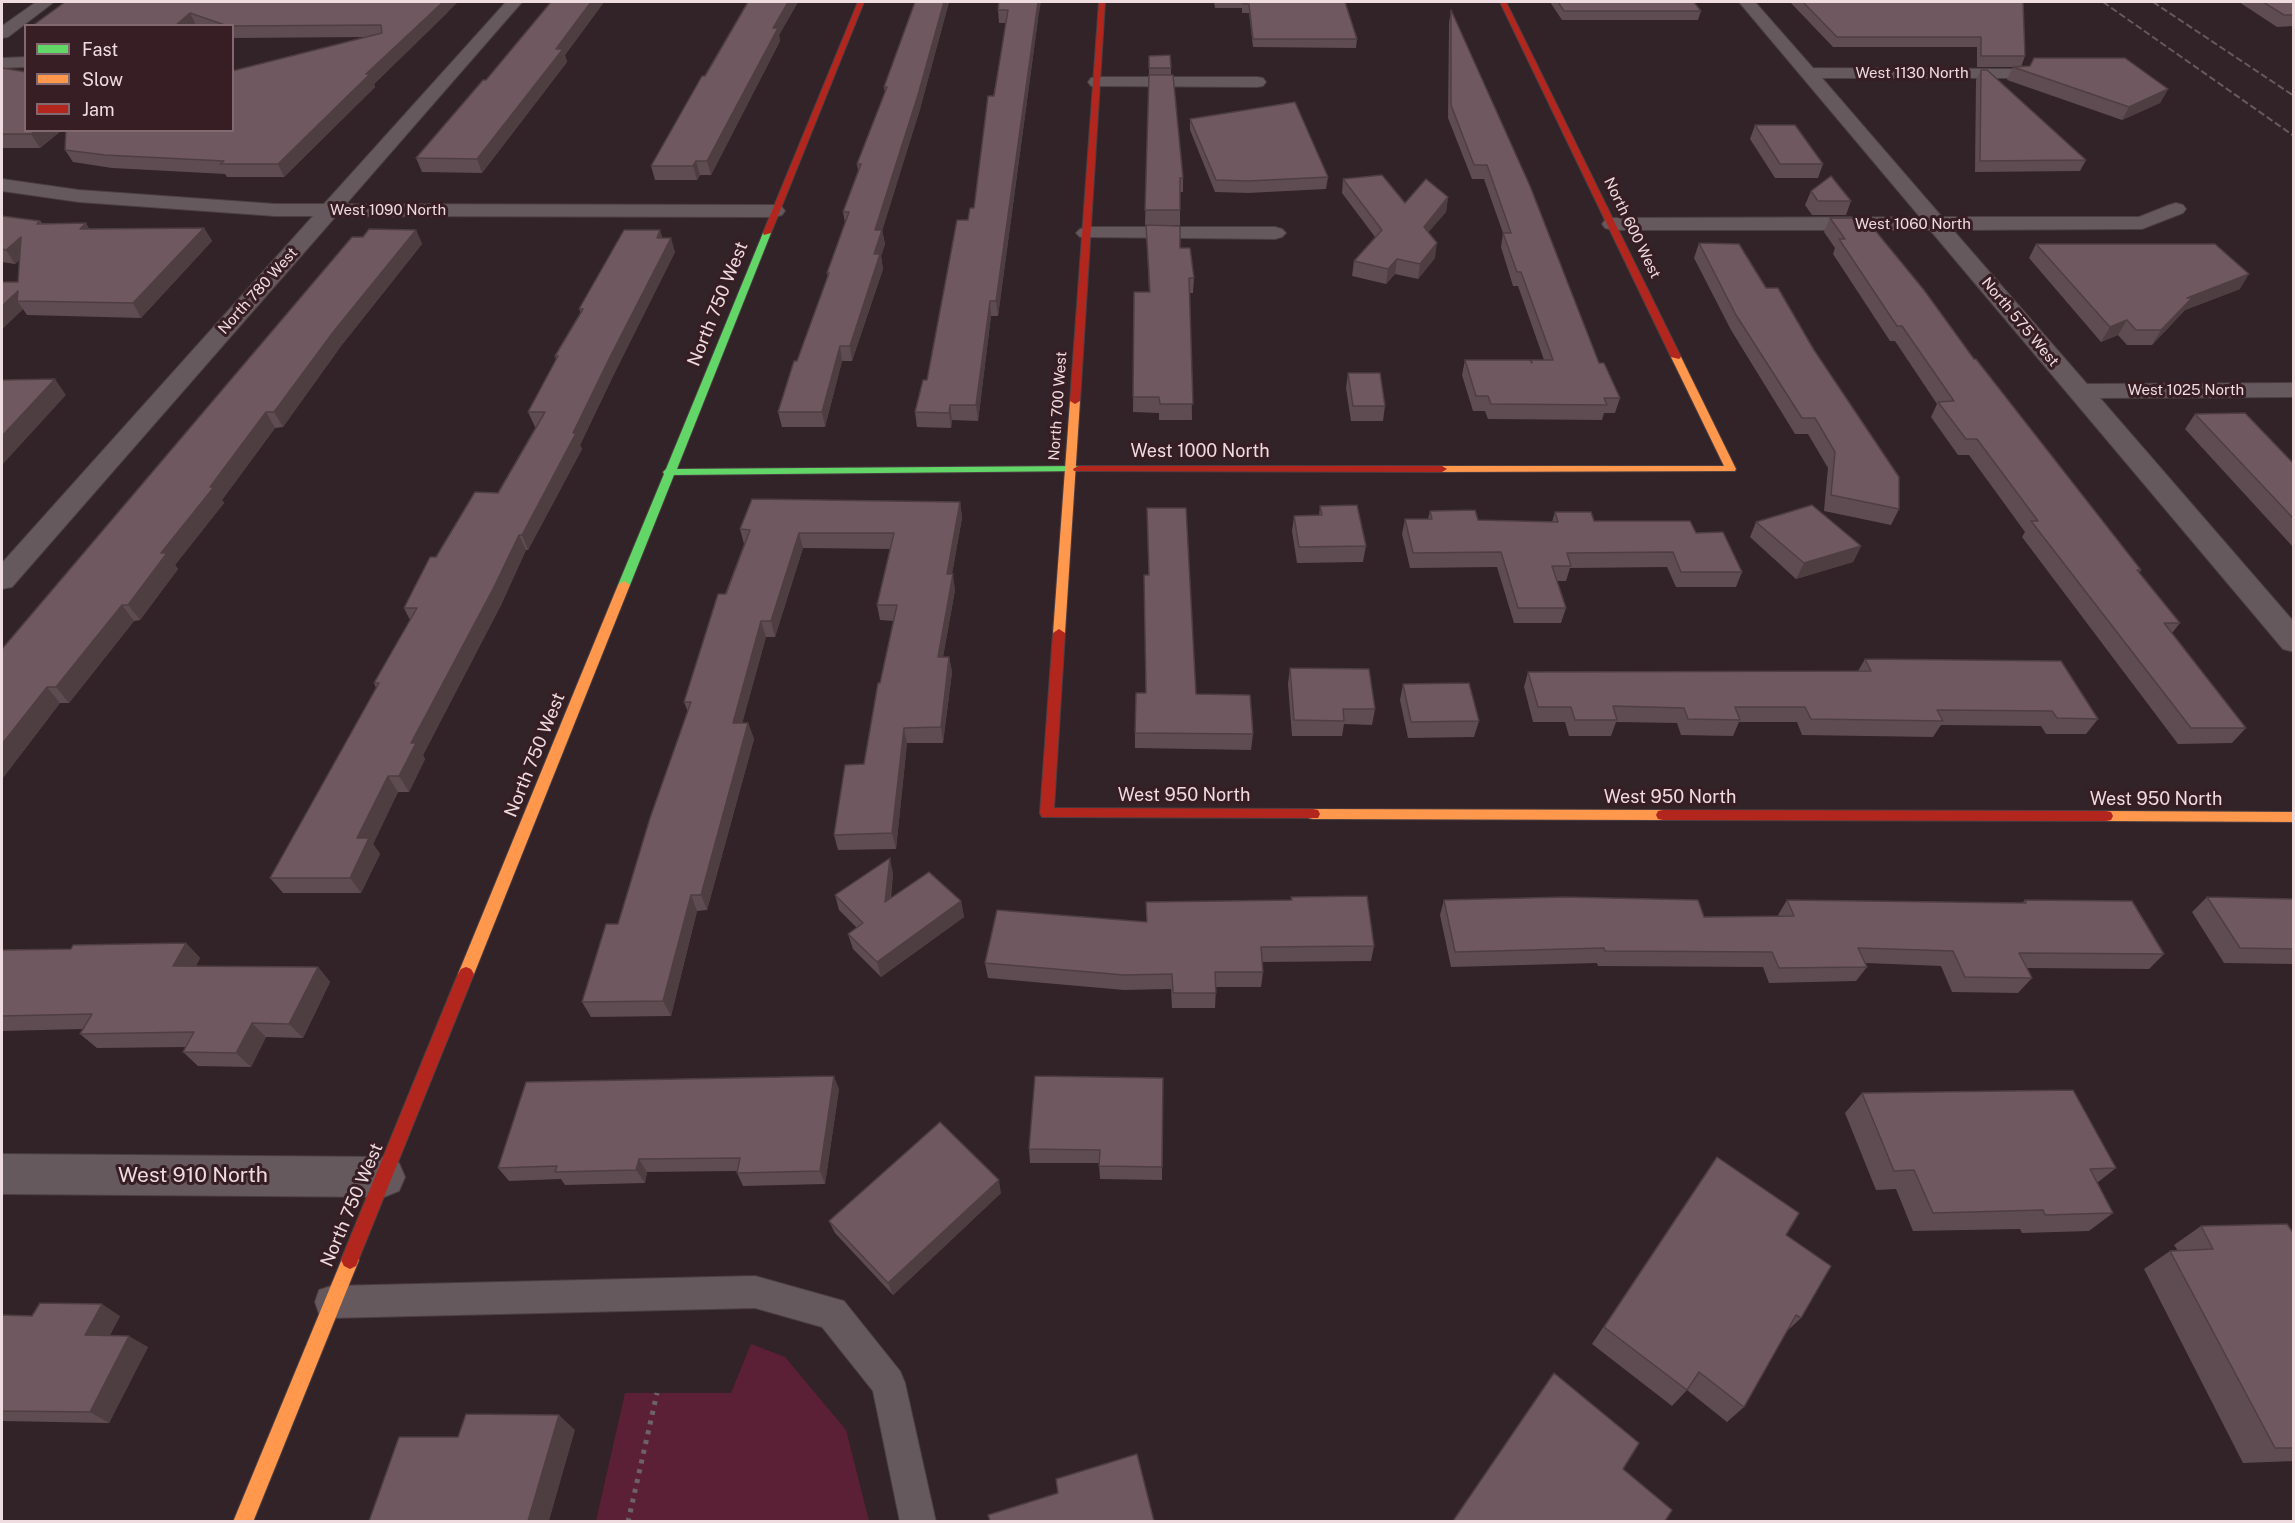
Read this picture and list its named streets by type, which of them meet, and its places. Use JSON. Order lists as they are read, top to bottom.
{
  "streets": {
    "street": [
      "West 1130 North",
      "West 1090 North",
      "West 1060 North",
      "North 600 West",
      "North 780 West",
      "North 750 West",
      "North 575 West",
      "West 1025 North",
      "North 700 West",
      "West 1000 North",
      "West 950 North",
      "West 910 North"
    ]
  },
  "crossings": [
    ["West 1130 North", "North 575 West"],
    ["West 1090 North", "North 780 West"],
    ["West 1090 North", "North 750 West"],
    ["West 1060 North", "North 600 West"],
    ["West 1060 North", "North 575 West"],
    ["North 600 West", "West 1000 North"],
    ["North 750 West", "West 1000 North"],
    ["North 750 West", "West 910 North"],
    ["North 575 West", "West 1025 North"],
    ["North 700 West", "West 1000 North"],
    ["North 700 West", "West 950 North"]
  ],
  "legend": ["Fast", "Slow", "Jam"]
}
